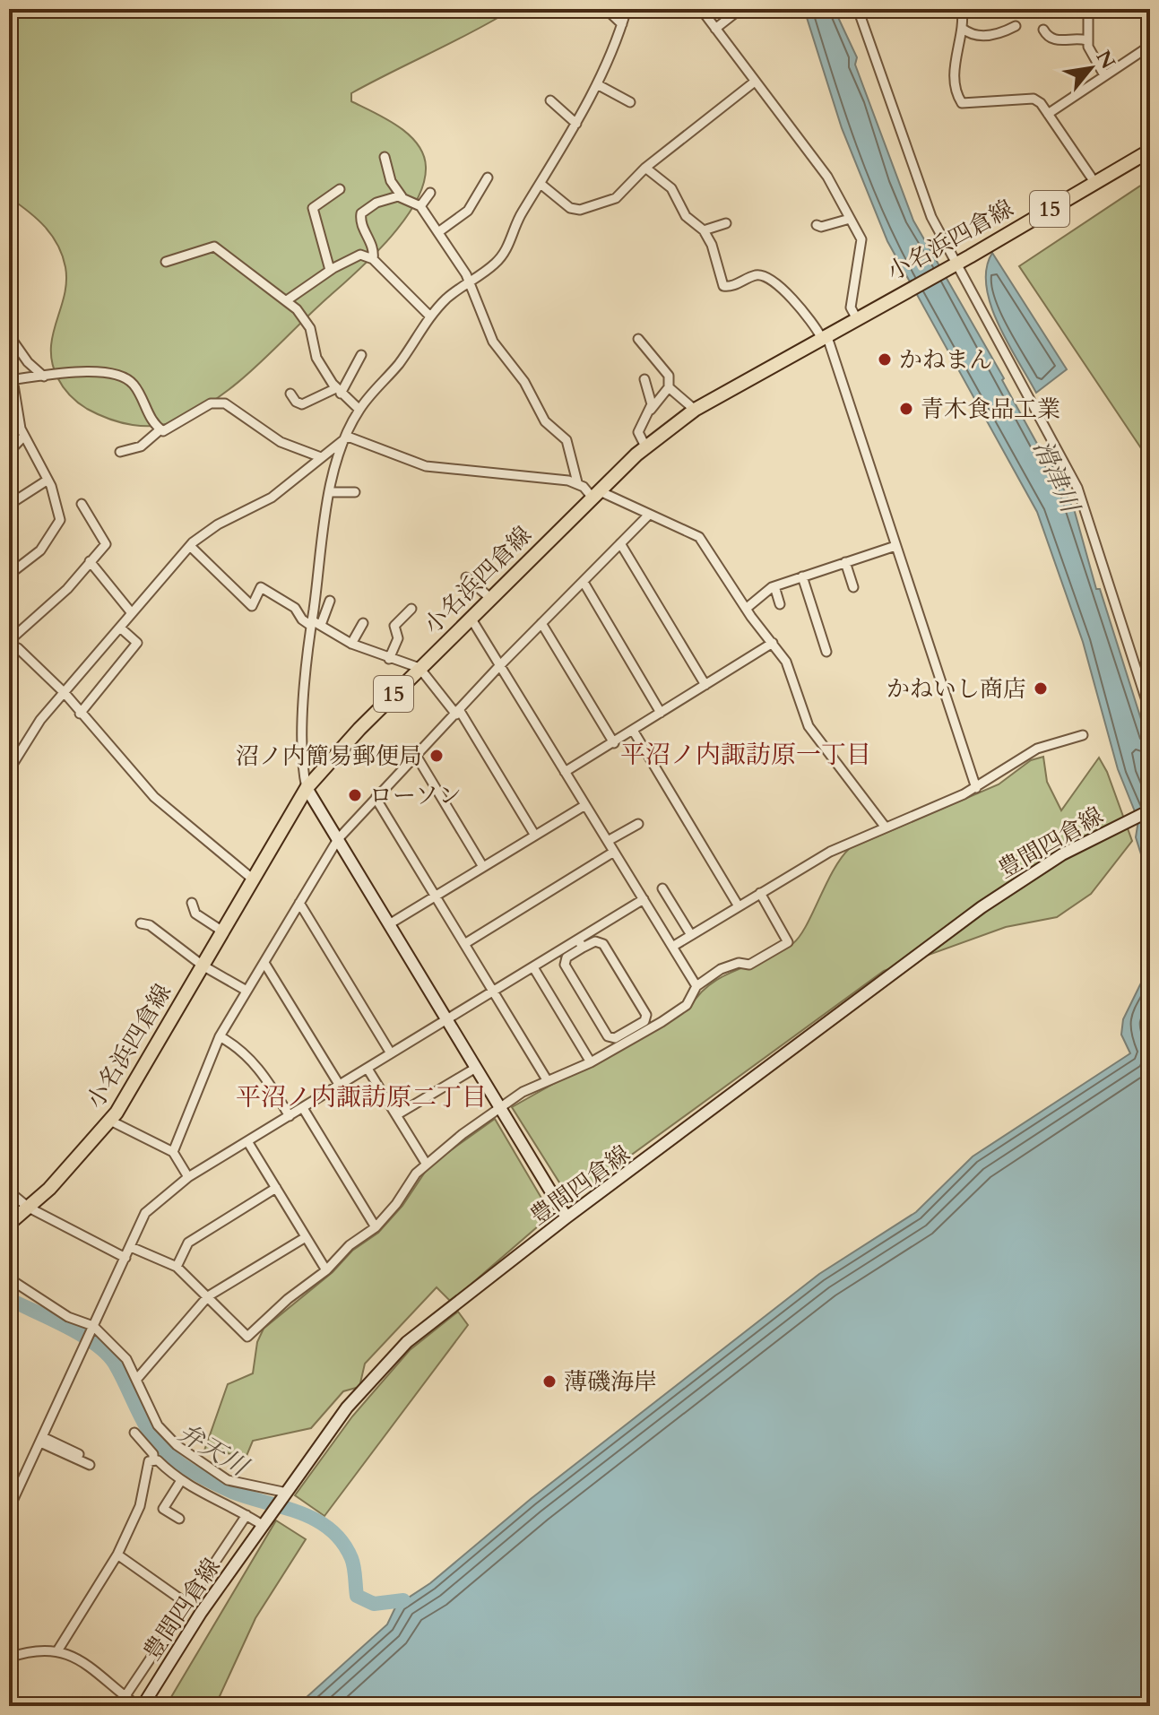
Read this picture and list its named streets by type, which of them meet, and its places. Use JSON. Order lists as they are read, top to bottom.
{
  "streets": {
    "main road": ["15", "小名浜四倉線", "豊間四倉線"]
  },
  "districts": ["平沼ノ内諏訪原一丁目", "平沼ノ内諏訪原二丁目"],
  "water": ["滑津川", "弁天川"],
  "places": [
    "かねまん",
    "青木食品工業",
    "かねいし商店",
    "沼ノ内簡易郵便局",
    "ローソン",
    "薄磯海岸"
  ],
  "north": "top right"
}
